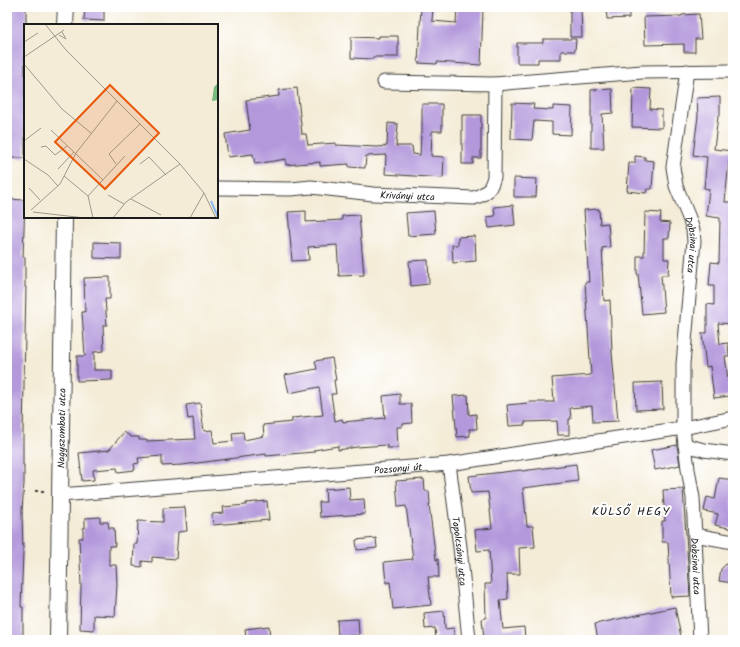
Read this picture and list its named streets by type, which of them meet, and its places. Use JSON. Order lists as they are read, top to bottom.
{
  "streets": {
    "street": [
      "Kriványi utca",
      "Dobsinai utca",
      "Nagyszombati utca",
      "Pozsonyi út",
      "Tapolcsányi utca"
    ]
  },
  "crossings": [
    ["Dobsinai utca", "Pozsonyi út"],
    ["Nagyszombati utca", "Pozsonyi út"],
    ["Pozsonyi út", "Tapolcsányi utca"]
  ],
  "districts": ["KÜLSŐ HEGY"]
}
